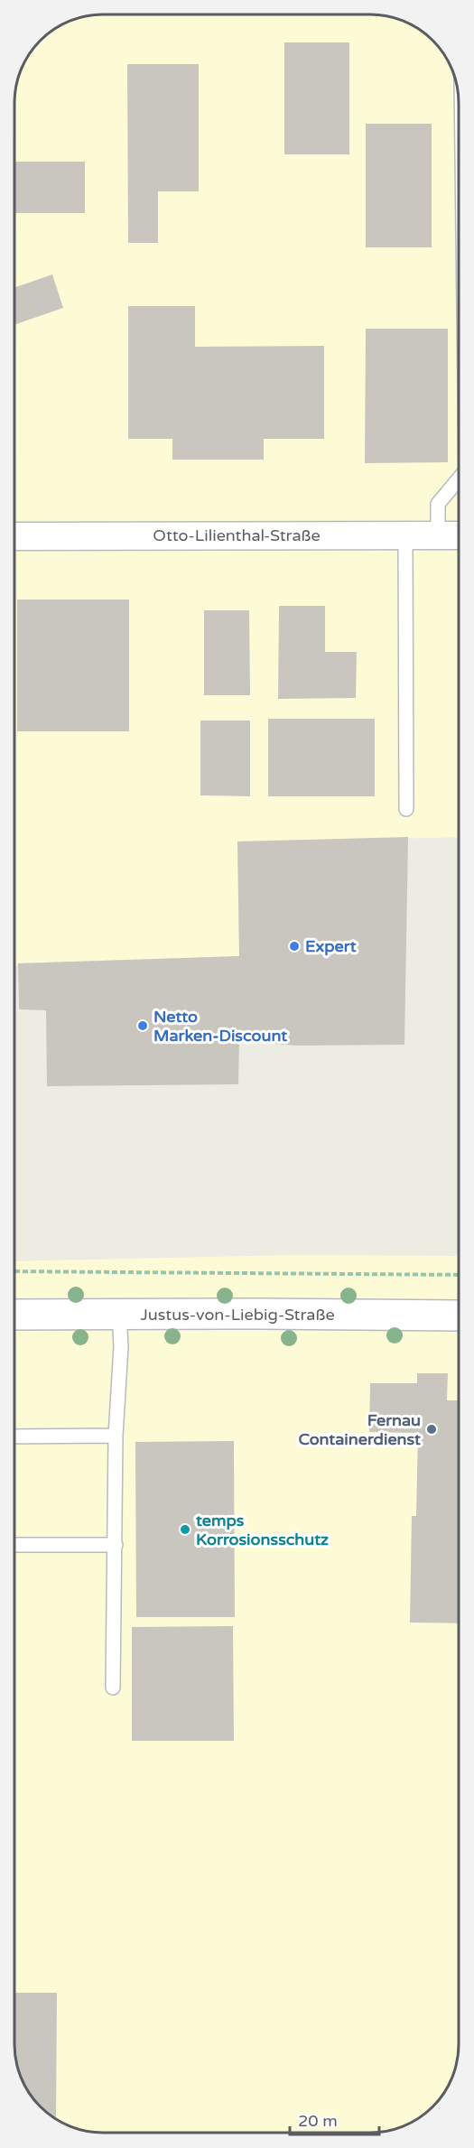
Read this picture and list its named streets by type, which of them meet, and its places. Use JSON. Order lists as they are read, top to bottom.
{
  "streets": {
    "main road": ["Justus-von-Liebig-Straße"],
    "street": ["Otto-Lilienthal-Straße"]
  },
  "places": [
    "Expert",
    "Netto Marken-Discount",
    "Fernau Containerdienst",
    "temps Korrosionsschutz"
  ],
  "scale_bar": "20 m"
}
